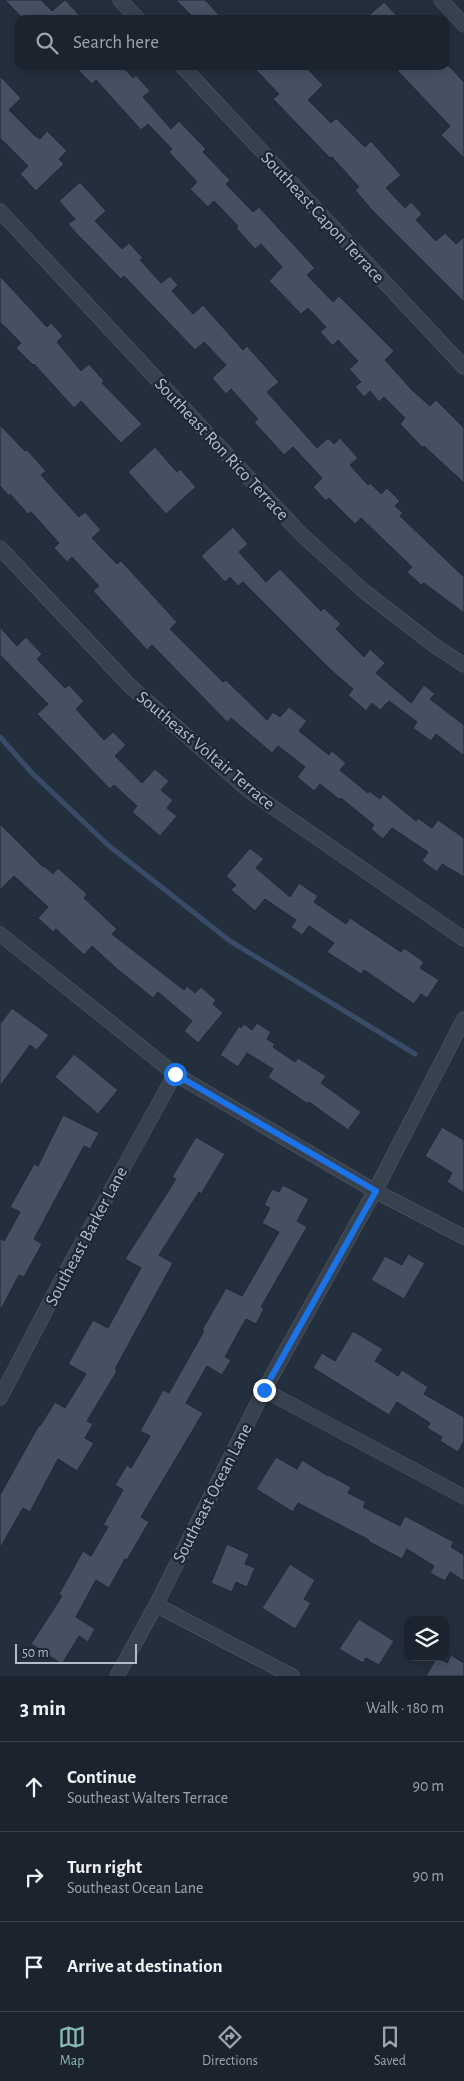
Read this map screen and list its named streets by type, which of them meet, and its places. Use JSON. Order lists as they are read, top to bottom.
{
  "streets": {
    "street": [
      "Southeast Capon Terrace",
      "Southeast Ron Rico Terrace",
      "Southeast Voltair Terrace",
      "Southeast Barker Lane",
      "Southeast Ocean Lane"
    ]
  },
  "scale_bar": "50 m",
  "page": {
    "search": "Search here",
    "scale": "50 m",
    "heading": ["3 min", "Walk · 180 m"],
    "list": [
      ["Continue", "Southeast Walters Terrace", "90 m"],
      ["Turn right", "Southeast Ocean Lane", "90 m"],
      "Arrive at destination"
    ],
    "nav": ["Map", "Directions", "Saved"]
  }
}
